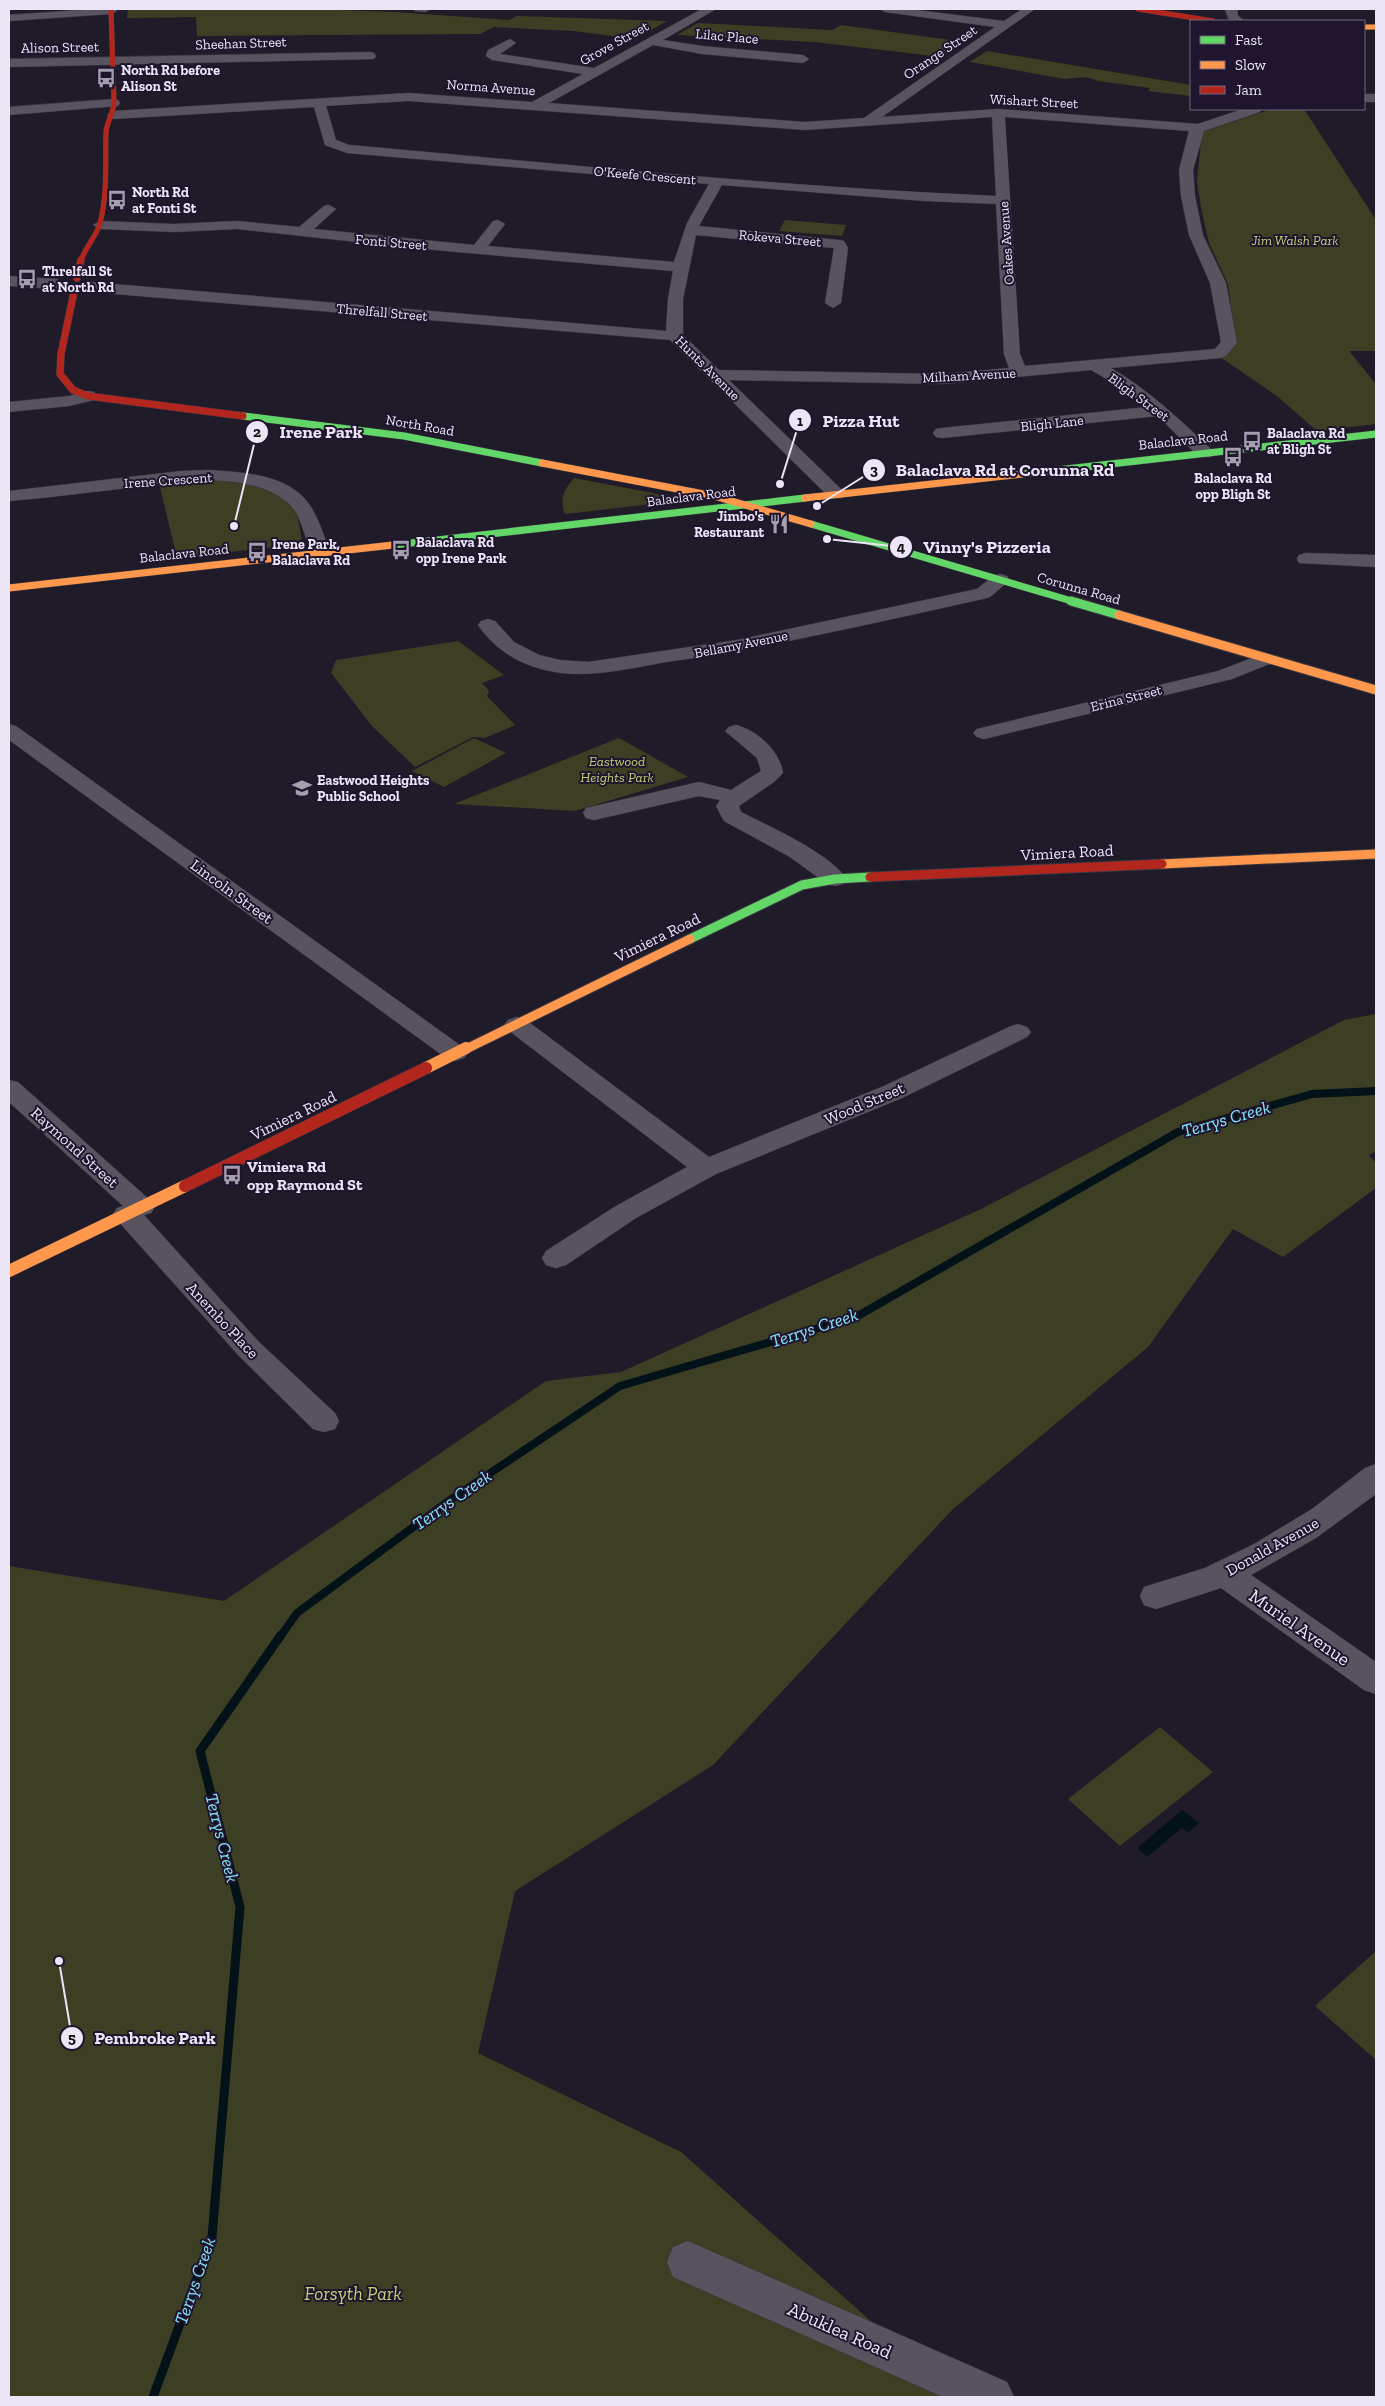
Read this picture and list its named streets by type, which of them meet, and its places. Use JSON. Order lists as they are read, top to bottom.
{
  "streets": {
    "street": [
      "Lilac Place",
      "Sheehan Street",
      "Grove Street",
      "Alison Street",
      "Orange Street",
      "Norma Avenue",
      "Wishart Street",
      "O'Keefe Crescent",
      "Rokeva Street",
      "Fonti Street",
      "Oakes Avenue",
      "Threlfall Street",
      "Hunts Avenue",
      "Milham Avenue",
      "Bligh Street",
      "Bligh Lane",
      "North Road",
      "Balaclava Road",
      "Irene Crescent",
      "Corunna Road",
      "Bellamy Avenue",
      "Erina Street",
      "Vimiera Road",
      "Lincoln Street",
      "Wood Street",
      "Raymond Street",
      "Anembo Place",
      "Donald Avenue",
      "Muriel Avenue",
      "Abuklea Road"
    ]
  },
  "crossings": [
    ["Lilac Place", "Grove Street"],
    ["Sheehan Street", "Alison Street"],
    ["Grove Street", "Norma Avenue"],
    ["Orange Street", "Norma Avenue"],
    ["Orange Street", "Wishart Street"],
    ["Norma Avenue", "Wishart Street"],
    ["Norma Avenue", "O'Keefe Crescent"],
    ["Wishart Street", "Oakes Avenue"],
    ["Wishart Street", "Milham Avenue"],
    ["O'Keefe Crescent", "Oakes Avenue"],
    ["O'Keefe Crescent", "Hunts Avenue"],
    ["Rokeva Street", "Hunts Avenue"],
    ["Fonti Street", "Hunts Avenue"],
    ["Oakes Avenue", "Milham Avenue"],
    ["Threlfall Street", "Hunts Avenue"],
    ["Hunts Avenue", "Milham Avenue"],
    ["Hunts Avenue", "Balaclava Road"],
    ["Milham Avenue", "Bligh Street"],
    ["Bligh Street", "Bligh Lane"],
    ["Bligh Street", "Balaclava Road"],
    ["North Road", "Balaclava Road"],
    ["North Road", "Corunna Road"],
    ["Balaclava Road", "Irene Crescent"],
    ["Balaclava Road", "Corunna Road"],
    ["Corunna Road", "Bellamy Avenue"],
    ["Corunna Road", "Erina Street"],
    ["Vimiera Road", "Lincoln Street"],
    ["Vimiera Road", "Raymond Street"],
    ["Vimiera Road", "Anembo Place"],
    ["Raymond Street", "Anembo Place"],
    ["Donald Avenue", "Muriel Avenue"]
  ],
  "water": ["Terrys Creek"],
  "parks": ["Jim Walsh Park", "Eastwood Heights Park", "Forsyth Park"],
  "places": {
    "bus stop": [
      "North Rd before Alison St",
      "North Rd at Fonti St",
      "Threlfall St at North Rd",
      "Balaclava Rd at Bligh St",
      "Balaclava Rd opp Bligh St",
      "Balaclava Rd opp Irene Park",
      "Irene Park, Balaclava Rd",
      "Vimiera Rd opp Raymond St"
    ],
    "other": [
      "Pizza Hut",
      "Balaclava Rd at Corunna Rd",
      "Irene Park",
      "Vinny's Pizzeria",
      "Pembroke Park"
    ],
    "restaurant": ["Jimbo's Restaurant"],
    "school or university": ["Eastwood Heights Public School"]
  },
  "legend": ["Fast", "Slow", "Jam"]
}
